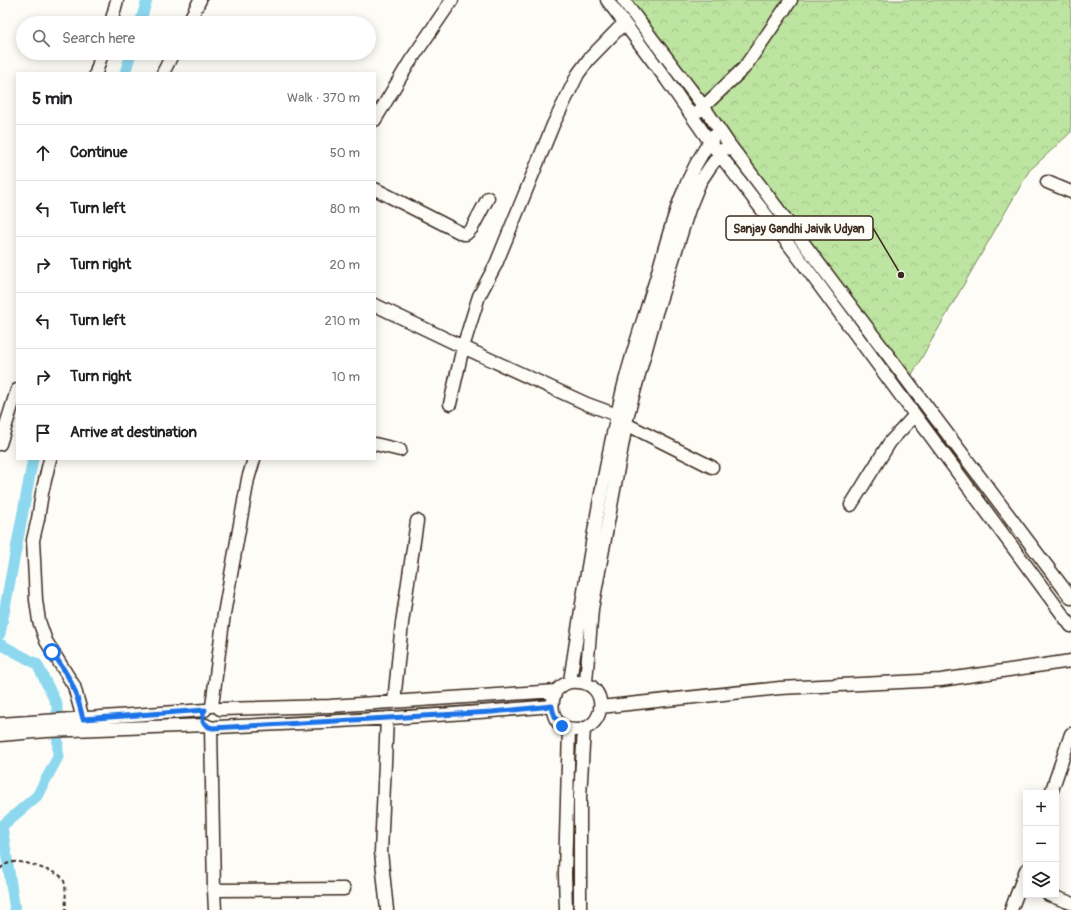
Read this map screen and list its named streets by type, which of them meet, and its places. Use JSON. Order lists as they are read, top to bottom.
{
  "places": ["Sanjay Gandhi Jaivik Udyan"],
  "page": {
    "search": "Search here",
    "heading": ["5 min", "Walk · 370 m"],
    "list": [
      ["Continue", "50 m"],
      ["Turn left", "80 m"],
      ["Turn right", "20 m"],
      ["Turn left", "210 m"],
      ["Turn right", "10 m"],
      "Arrive at destination"
    ],
    "map_buttons": ["+", "−"]
  }
}
